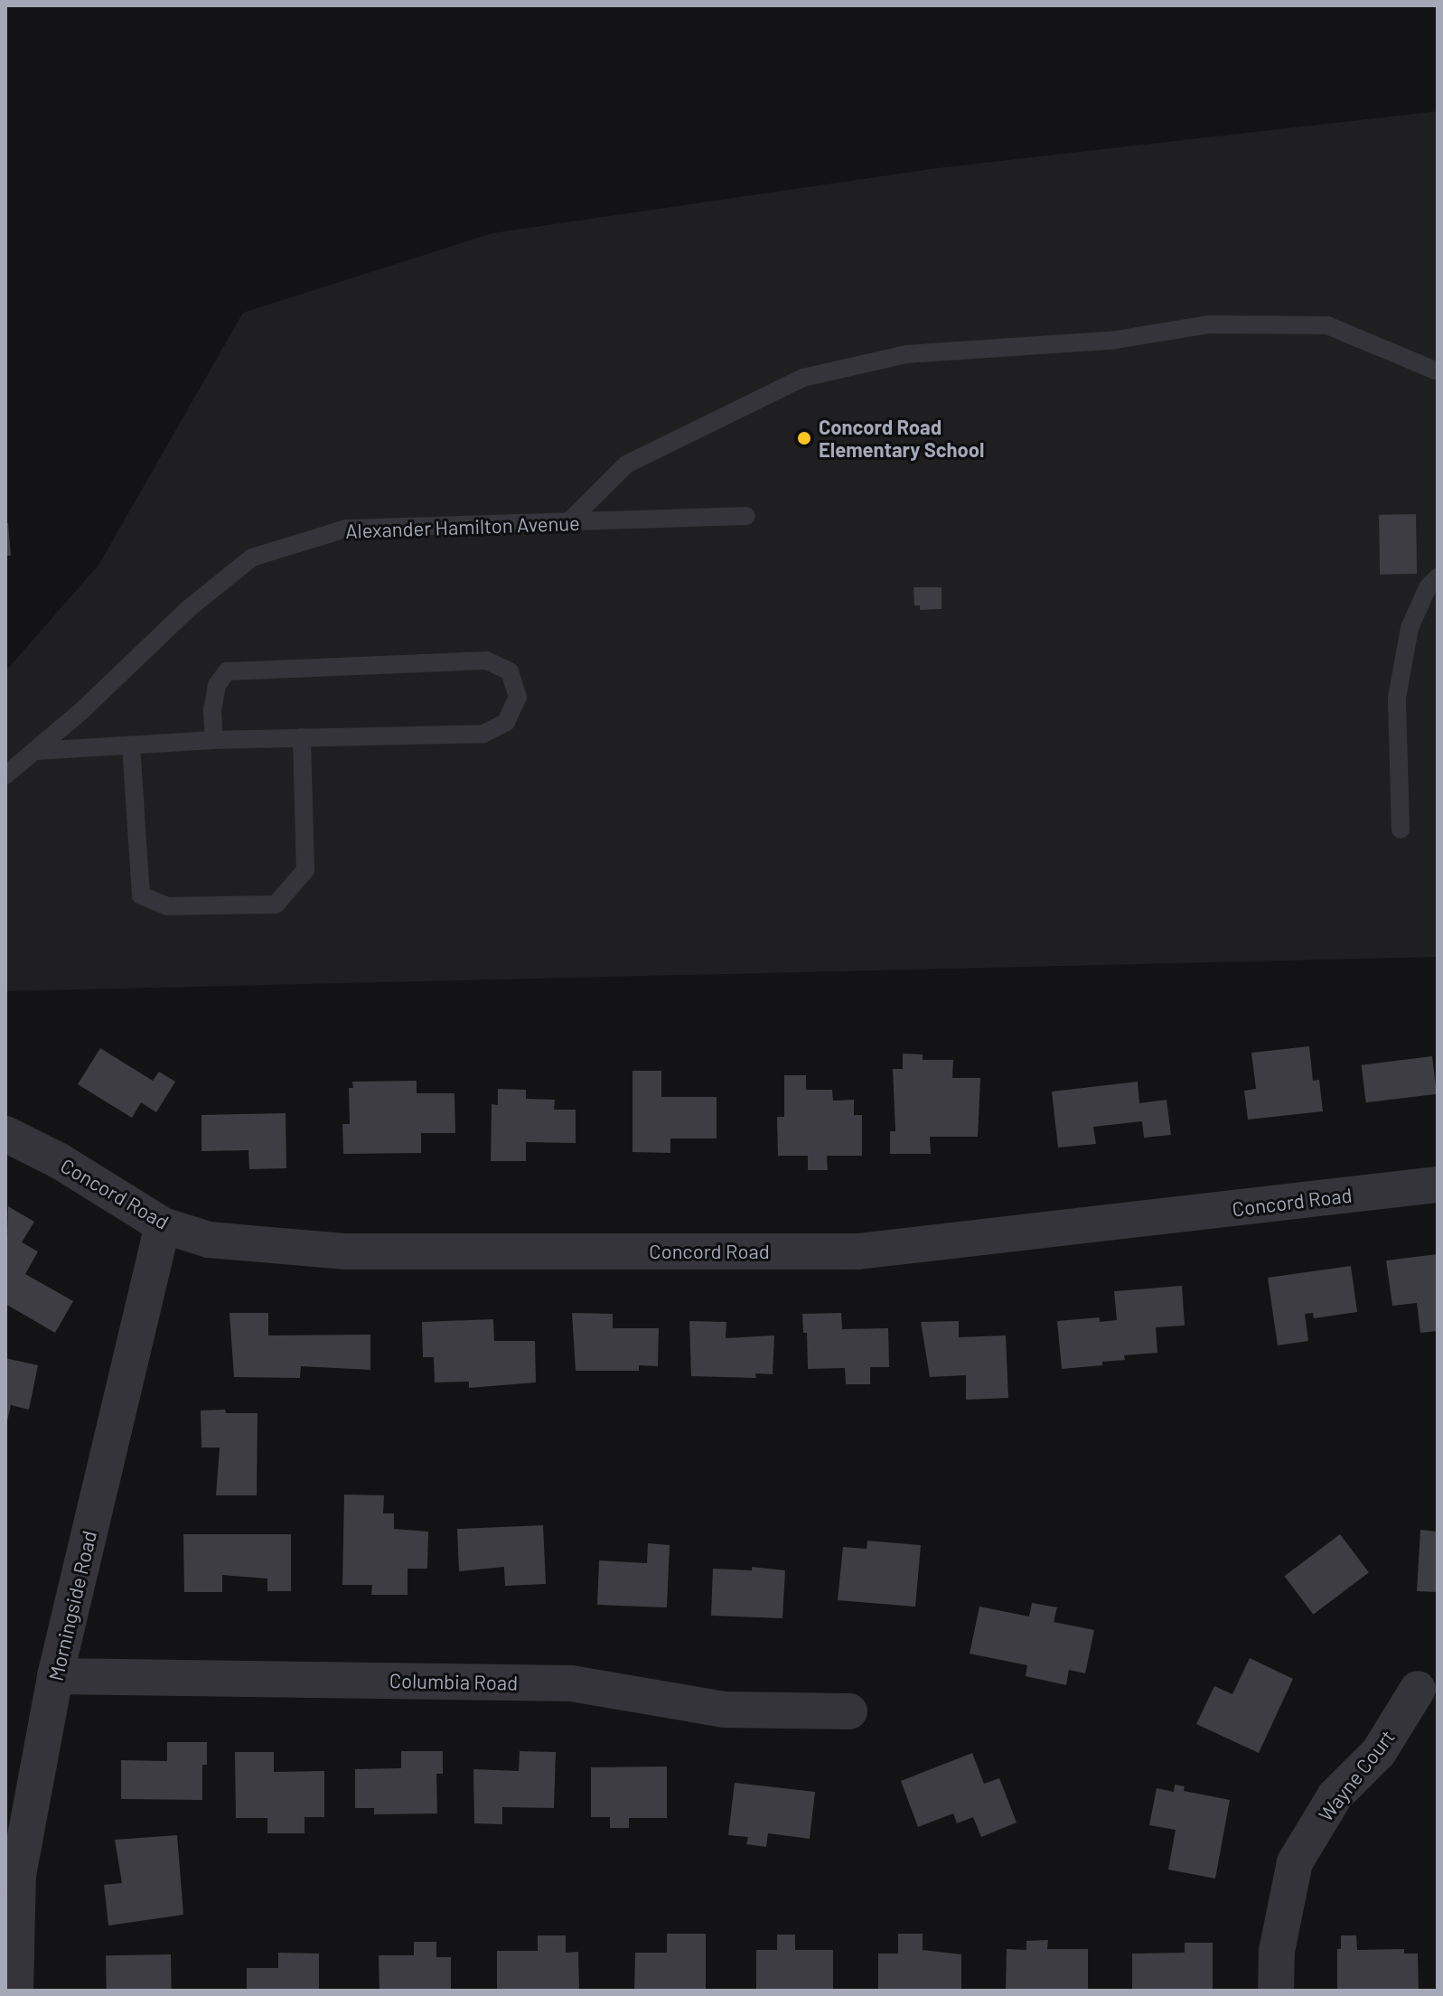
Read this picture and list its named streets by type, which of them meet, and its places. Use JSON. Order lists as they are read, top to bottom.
{
  "streets": {
    "street": [
      "Concord Road",
      "Morningside Road",
      "Columbia Road",
      "Wayne Court"
    ],
    "lane": ["Alexander Hamilton Avenue"]
  },
  "crossings": [
    ["Concord Road", "Morningside Road"],
    ["Morningside Road", "Columbia Road"]
  ],
  "places": ["Concord Road Elementary School"]
}
